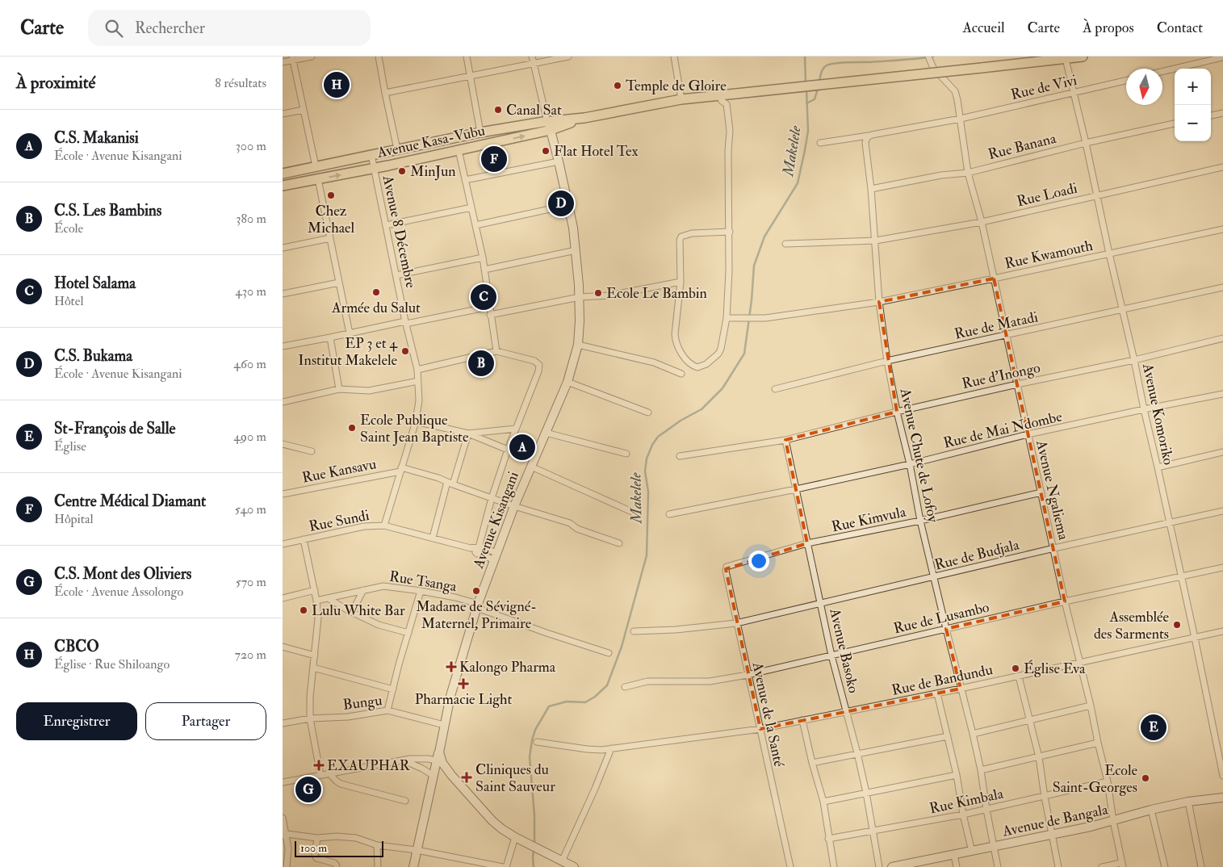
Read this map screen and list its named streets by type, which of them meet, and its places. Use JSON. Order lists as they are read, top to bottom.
{
  "streets": {
    "main road": ["Avenue Kasa-Vubu"],
    "street": [
      "Rue de Vivi",
      "Rue Banana",
      "Rue Loadi",
      "Avenue 8 Décembre",
      "Rue Kwamouth",
      "Rue de Matadi",
      "Rue d'Inongo",
      "Avenue Komoriko",
      "Rue de Mai Ndombe",
      "Avenue Chute de Lofoy",
      "Rue Kansavu",
      "Avenue Ngaliema",
      "Rue Kimvula",
      "Avenue Kisangani",
      "Rue Sundi",
      "Rue de Budjala",
      "Rue Tsanga",
      "Rue de Lusambo",
      "Avenue Basoko",
      "Rue de Bandundu",
      "Bungu",
      "Avenue de la Santé",
      "Rue Kimbala",
      "Avenue de Bangala"
    ]
  },
  "crossings": [
    ["Rue de Vivi", "Avenue Komoriko"],
    ["Rue de Vivi", "Avenue Ngaliema"],
    ["Avenue Kasa-Vubu", "Avenue 8 Décembre"],
    ["Avenue Kasa-Vubu", "Avenue Komoriko"],
    ["Avenue Kasa-Vubu", "Avenue Kisangani"],
    ["Rue Banana", "Avenue Komoriko"],
    ["Rue Banana", "Avenue Chute de Lofoy"],
    ["Rue Banana", "Avenue Ngaliema"],
    ["Rue Loadi", "Avenue Komoriko"],
    ["Rue Loadi", "Avenue Chute de Lofoy"],
    ["Rue Loadi", "Avenue Ngaliema"],
    ["Avenue 8 Décembre", "Rue Kansavu"],
    ["Avenue 8 Décembre", "Rue Sundi"],
    ["Rue Kwamouth", "Avenue Komoriko"],
    ["Rue Kwamouth", "Avenue Chute de Lofoy"],
    ["Rue Kwamouth", "Avenue Ngaliema"],
    ["Rue de Matadi", "Avenue Komoriko"],
    ["Rue de Matadi", "Avenue Chute de Lofoy"],
    ["Rue de Matadi", "Avenue Ngaliema"],
    ["Rue d'Inongo", "Avenue Komoriko"],
    ["Rue d'Inongo", "Avenue Chute de Lofoy"],
    ["Rue d'Inongo", "Avenue Ngaliema"],
    ["Rue d'Inongo", "Avenue Basoko"],
    ["Avenue Komoriko", "Rue de Mai Ndombe"],
    ["Avenue Komoriko", "Rue de Budjala"],
    ["Avenue Komoriko", "Rue de Lusambo"],
    ["Avenue Komoriko", "Rue de Bandundu"],
    ["Rue de Mai Ndombe", "Avenue Chute de Lofoy"],
    ["Rue de Mai Ndombe", "Avenue Ngaliema"],
    ["Rue de Mai Ndombe", "Avenue Basoko"],
    ["Avenue Chute de Lofoy", "Rue Kimvula"],
    ["Avenue Chute de Lofoy", "Rue de Budjala"],
    ["Avenue Chute de Lofoy", "Rue de Lusambo"],
    ["Avenue Chute de Lofoy", "Rue de Bandundu"],
    ["Avenue Chute de Lofoy", "Rue Kimbala"],
    ["Avenue Chute de Lofoy", "Avenue de Bangala"],
    ["Rue Kansavu", "Avenue Kisangani"],
    ["Avenue Ngaliema", "Rue Kimvula"],
    ["Avenue Ngaliema", "Rue de Budjala"],
    ["Avenue Ngaliema", "Rue de Lusambo"],
    ["Avenue Ngaliema", "Rue de Bandundu"],
    ["Avenue Ngaliema", "Rue Kimbala"],
    ["Avenue Ngaliema", "Avenue de Bangala"],
    ["Rue Kimvula", "Avenue Basoko"],
    ["Rue Kimvula", "Avenue de la Santé"],
    ["Avenue Kisangani", "Rue Sundi"],
    ["Avenue Kisangani", "Rue Tsanga"],
    ["Avenue Kisangani", "Bungu"],
    ["Rue de Budjala", "Avenue Basoko"],
    ["Rue de Budjala", "Avenue de la Santé"],
    ["Rue de Lusambo", "Avenue Basoko"],
    ["Rue de Lusambo", "Avenue de la Santé"],
    ["Avenue Basoko", "Rue de Bandundu"],
    ["Avenue Basoko", "Rue Kimbala"],
    ["Rue de Bandundu", "Avenue de la Santé"]
  ],
  "water": ["Makelele"],
  "places": {
    "other": [
      "Temple de Gloire",
      "Canal Sat",
      "Flat Hotel Tex",
      "MinJun",
      "Chez Michael",
      "Armée du Salut",
      "Ecole Le Bambin",
      "EP 3 et 4 Institut Makelele",
      "Ecole Publique Saint Jean Baptiste",
      "Madame de Sévigné- Maternel, Primaire",
      "Lulu White Bar",
      "Assemblée des Sarments",
      "Église Eva",
      "Ecole Saint-Georges"
    ],
    "health": [
      "Kalongo Pharma",
      "Pharmacie Light",
      "EXAUPHAR",
      "Cliniques du Saint Sauveur"
    ]
  },
  "scale_bar": "100 m",
  "north": "bottom",
  "page": {
    "header": "Carte",
    "search": "Rechercher",
    "nav": [
      "Accueil",
      "Carte",
      "À propos",
      "Contact"
    ],
    "heading": ["À proximité", "8 résultats"],
    "map_buttons": ["+", "−"],
    "pins": [
      "H",
      "F",
      "D",
      "C",
      "B",
      "A",
      "E",
      "G"
    ],
    "list": [
      {
        "mark": "A",
        "name": "C.S. Makanisi",
        "note": "École · Avenue Kisangani",
        "value": "300 m"
      },
      {
        "mark": "B",
        "name": "C.S. Les Bambins",
        "note": "École",
        "value": "380 m"
      },
      {
        "mark": "C",
        "name": "Hotel Salama",
        "note": "Hôtel",
        "value": "430 m"
      },
      {
        "mark": "D",
        "name": "C.S. Bukama",
        "note": "École · Avenue Kisangani",
        "value": "460 m"
      },
      {
        "mark": "E",
        "name": "St-François de Salle",
        "note": "Église",
        "value": "490 m"
      },
      {
        "mark": "F",
        "name": "Centre Médical Diamant",
        "note": "Hôpital",
        "value": "540 m"
      },
      {
        "mark": "G",
        "name": "C.S. Mont des Oliviers",
        "note": "École · Avenue Assolongo",
        "value": "570 m"
      },
      {
        "mark": "H",
        "name": "CBCO",
        "note": "Église · Rue Shiloango",
        "value": "720 m"
      }
    ],
    "buttons": ["Enregistrer", "Partager"],
    "scale": "100 m"
  }
}
